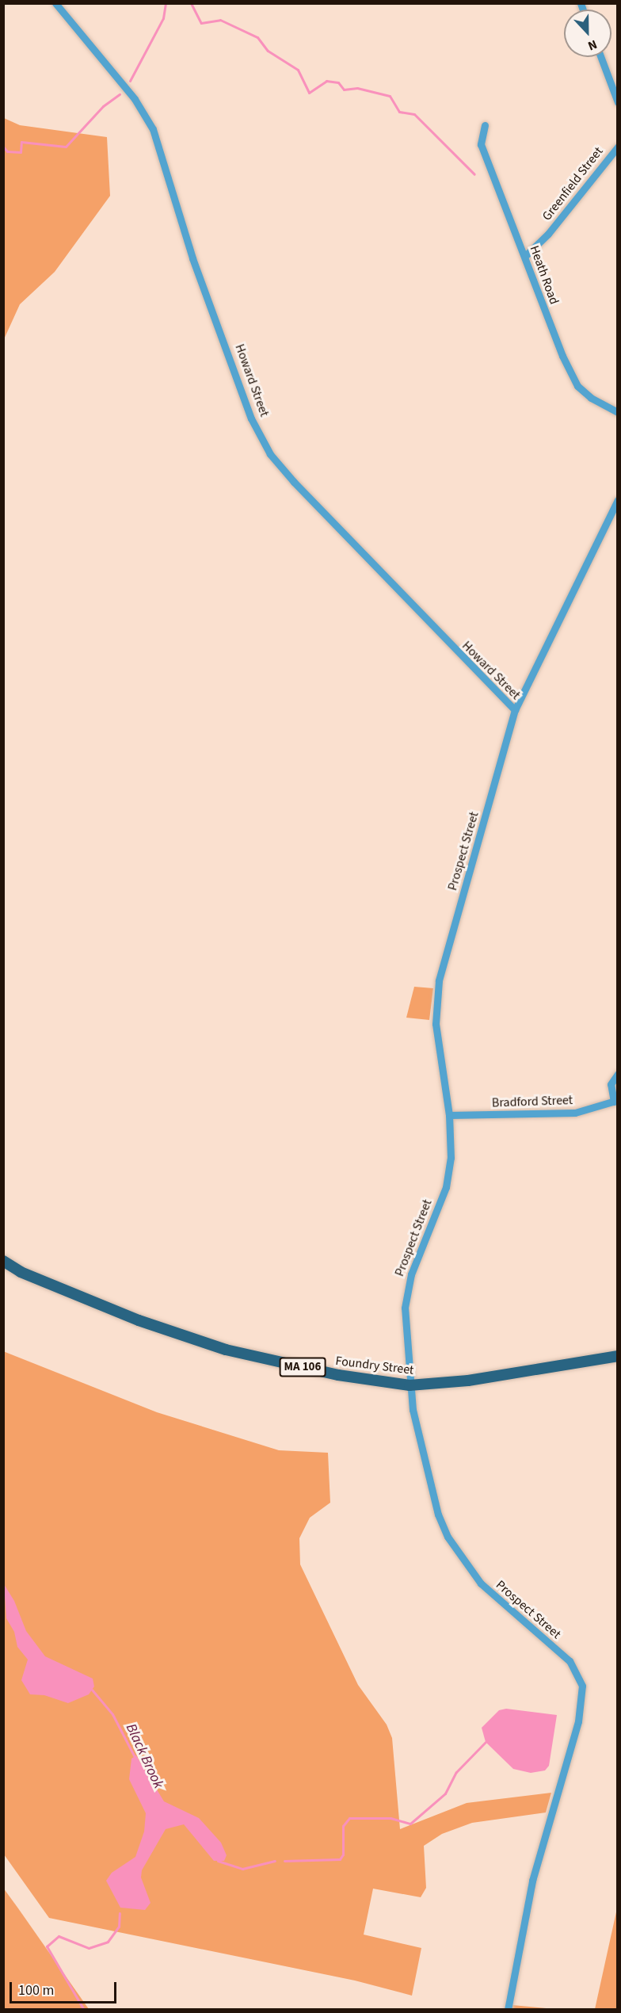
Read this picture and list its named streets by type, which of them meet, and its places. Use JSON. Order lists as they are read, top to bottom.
{
  "streets": {
    "main road": ["Foundry Street", "MA 106"],
    "street": [
      "Greenfield Street",
      "Heath Road",
      "Howard Street",
      "Prospect Street",
      "Bradford Street"
    ]
  },
  "crossings": [
    ["Greenfield Street", "Heath Road"],
    ["Howard Street", "Prospect Street"],
    ["Prospect Street", "Bradford Street"],
    ["Prospect Street", "Foundry Street"]
  ],
  "water": ["Black Brook"],
  "scale_bar": "100 m",
  "north": "bottom"
}
